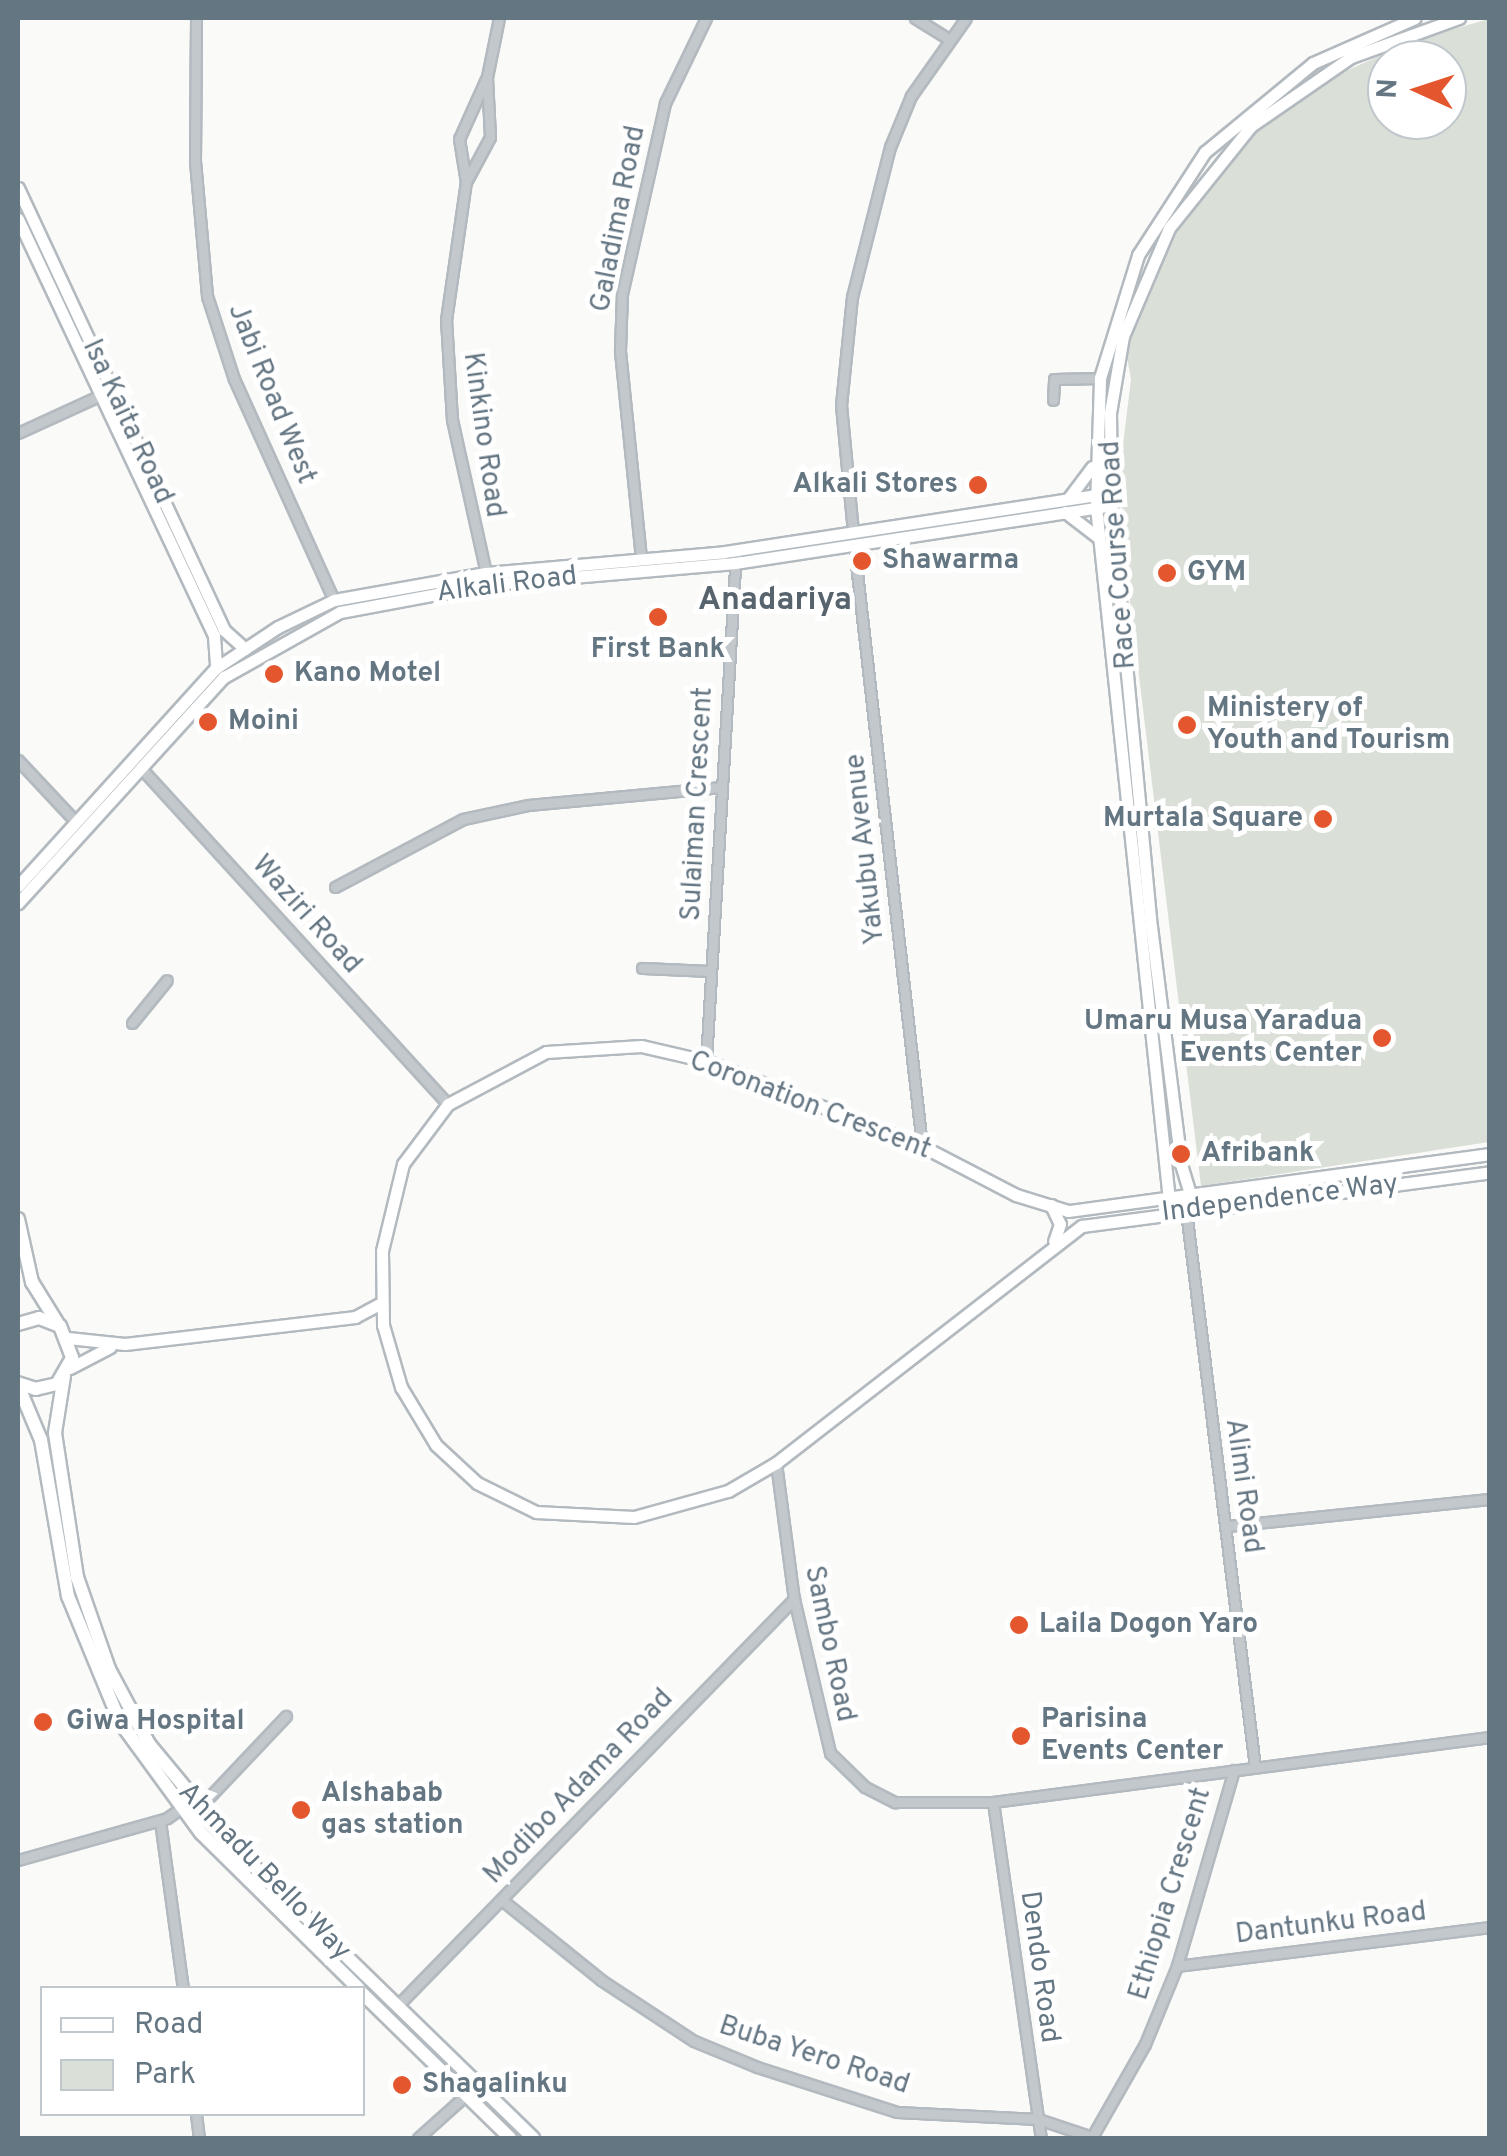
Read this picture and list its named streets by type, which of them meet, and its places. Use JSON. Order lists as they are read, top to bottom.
{
  "streets": {
    "main road": [
      "Isa Kaita Road",
      "Race Course Road",
      "Alkali Road",
      "Coronation Crescent",
      "Independence Way",
      "Ahmadu Bello Way"
    ],
    "street": [
      "Galadima Road",
      "Jabi Road West",
      "Kinkino Road",
      "Sulaiman Crescent",
      "Yakubu Avenue",
      "Waziri Road",
      "Alimi Road",
      "Sambo Road",
      "Modibo Adama Road",
      "Ethiopia Crescent",
      "Dantunku Road",
      "Dendo Road",
      "Buba Yero Road"
    ]
  },
  "crossings": [
    ["Galadima Road", "Alkali Road"],
    ["Jabi Road West", "Alkali Road"],
    ["Isa Kaita Road", "Alkali Road"],
    ["Kinkino Road", "Alkali Road"],
    ["Race Course Road", "Alkali Road"],
    ["Race Course Road", "Independence Way"],
    ["Alkali Road", "Sulaiman Crescent"],
    ["Alkali Road", "Yakubu Avenue"],
    ["Alkali Road", "Waziri Road"],
    ["Sulaiman Crescent", "Coronation Crescent"],
    ["Yakubu Avenue", "Coronation Crescent"],
    ["Waziri Road", "Coronation Crescent"],
    ["Coronation Crescent", "Independence Way"],
    ["Coronation Crescent", "Sambo Road"],
    ["Independence Way", "Alimi Road"],
    ["Alimi Road", "Sambo Road"],
    ["Sambo Road", "Modibo Adama Road"],
    ["Sambo Road", "Ethiopia Crescent"],
    ["Sambo Road", "Dendo Road"],
    ["Modibo Adama Road", "Ahmadu Bello Way"],
    ["Modibo Adama Road", "Buba Yero Road"],
    ["Ethiopia Crescent", "Dantunku Road"],
    ["Ethiopia Crescent", "Dendo Road"],
    ["Ethiopia Crescent", "Buba Yero Road"],
    ["Dendo Road", "Buba Yero Road"]
  ],
  "districts": ["Anadariya"],
  "places": [
    "Alkali Stores",
    "Shawarma",
    "GYM",
    "First Bank",
    "Kano Motel",
    "Moini",
    "Ministery of Youth and Tourism",
    "Murtala Square",
    "Umaru Musa Yaradua Events Center",
    "Afribank",
    "Laila Dogon Yaro",
    "Giwa Hospital",
    "Parisina Events Center",
    "Alshabab gas station",
    "Shagalinku"
  ],
  "legend": ["Road", "Park"],
  "north": "left"
}
